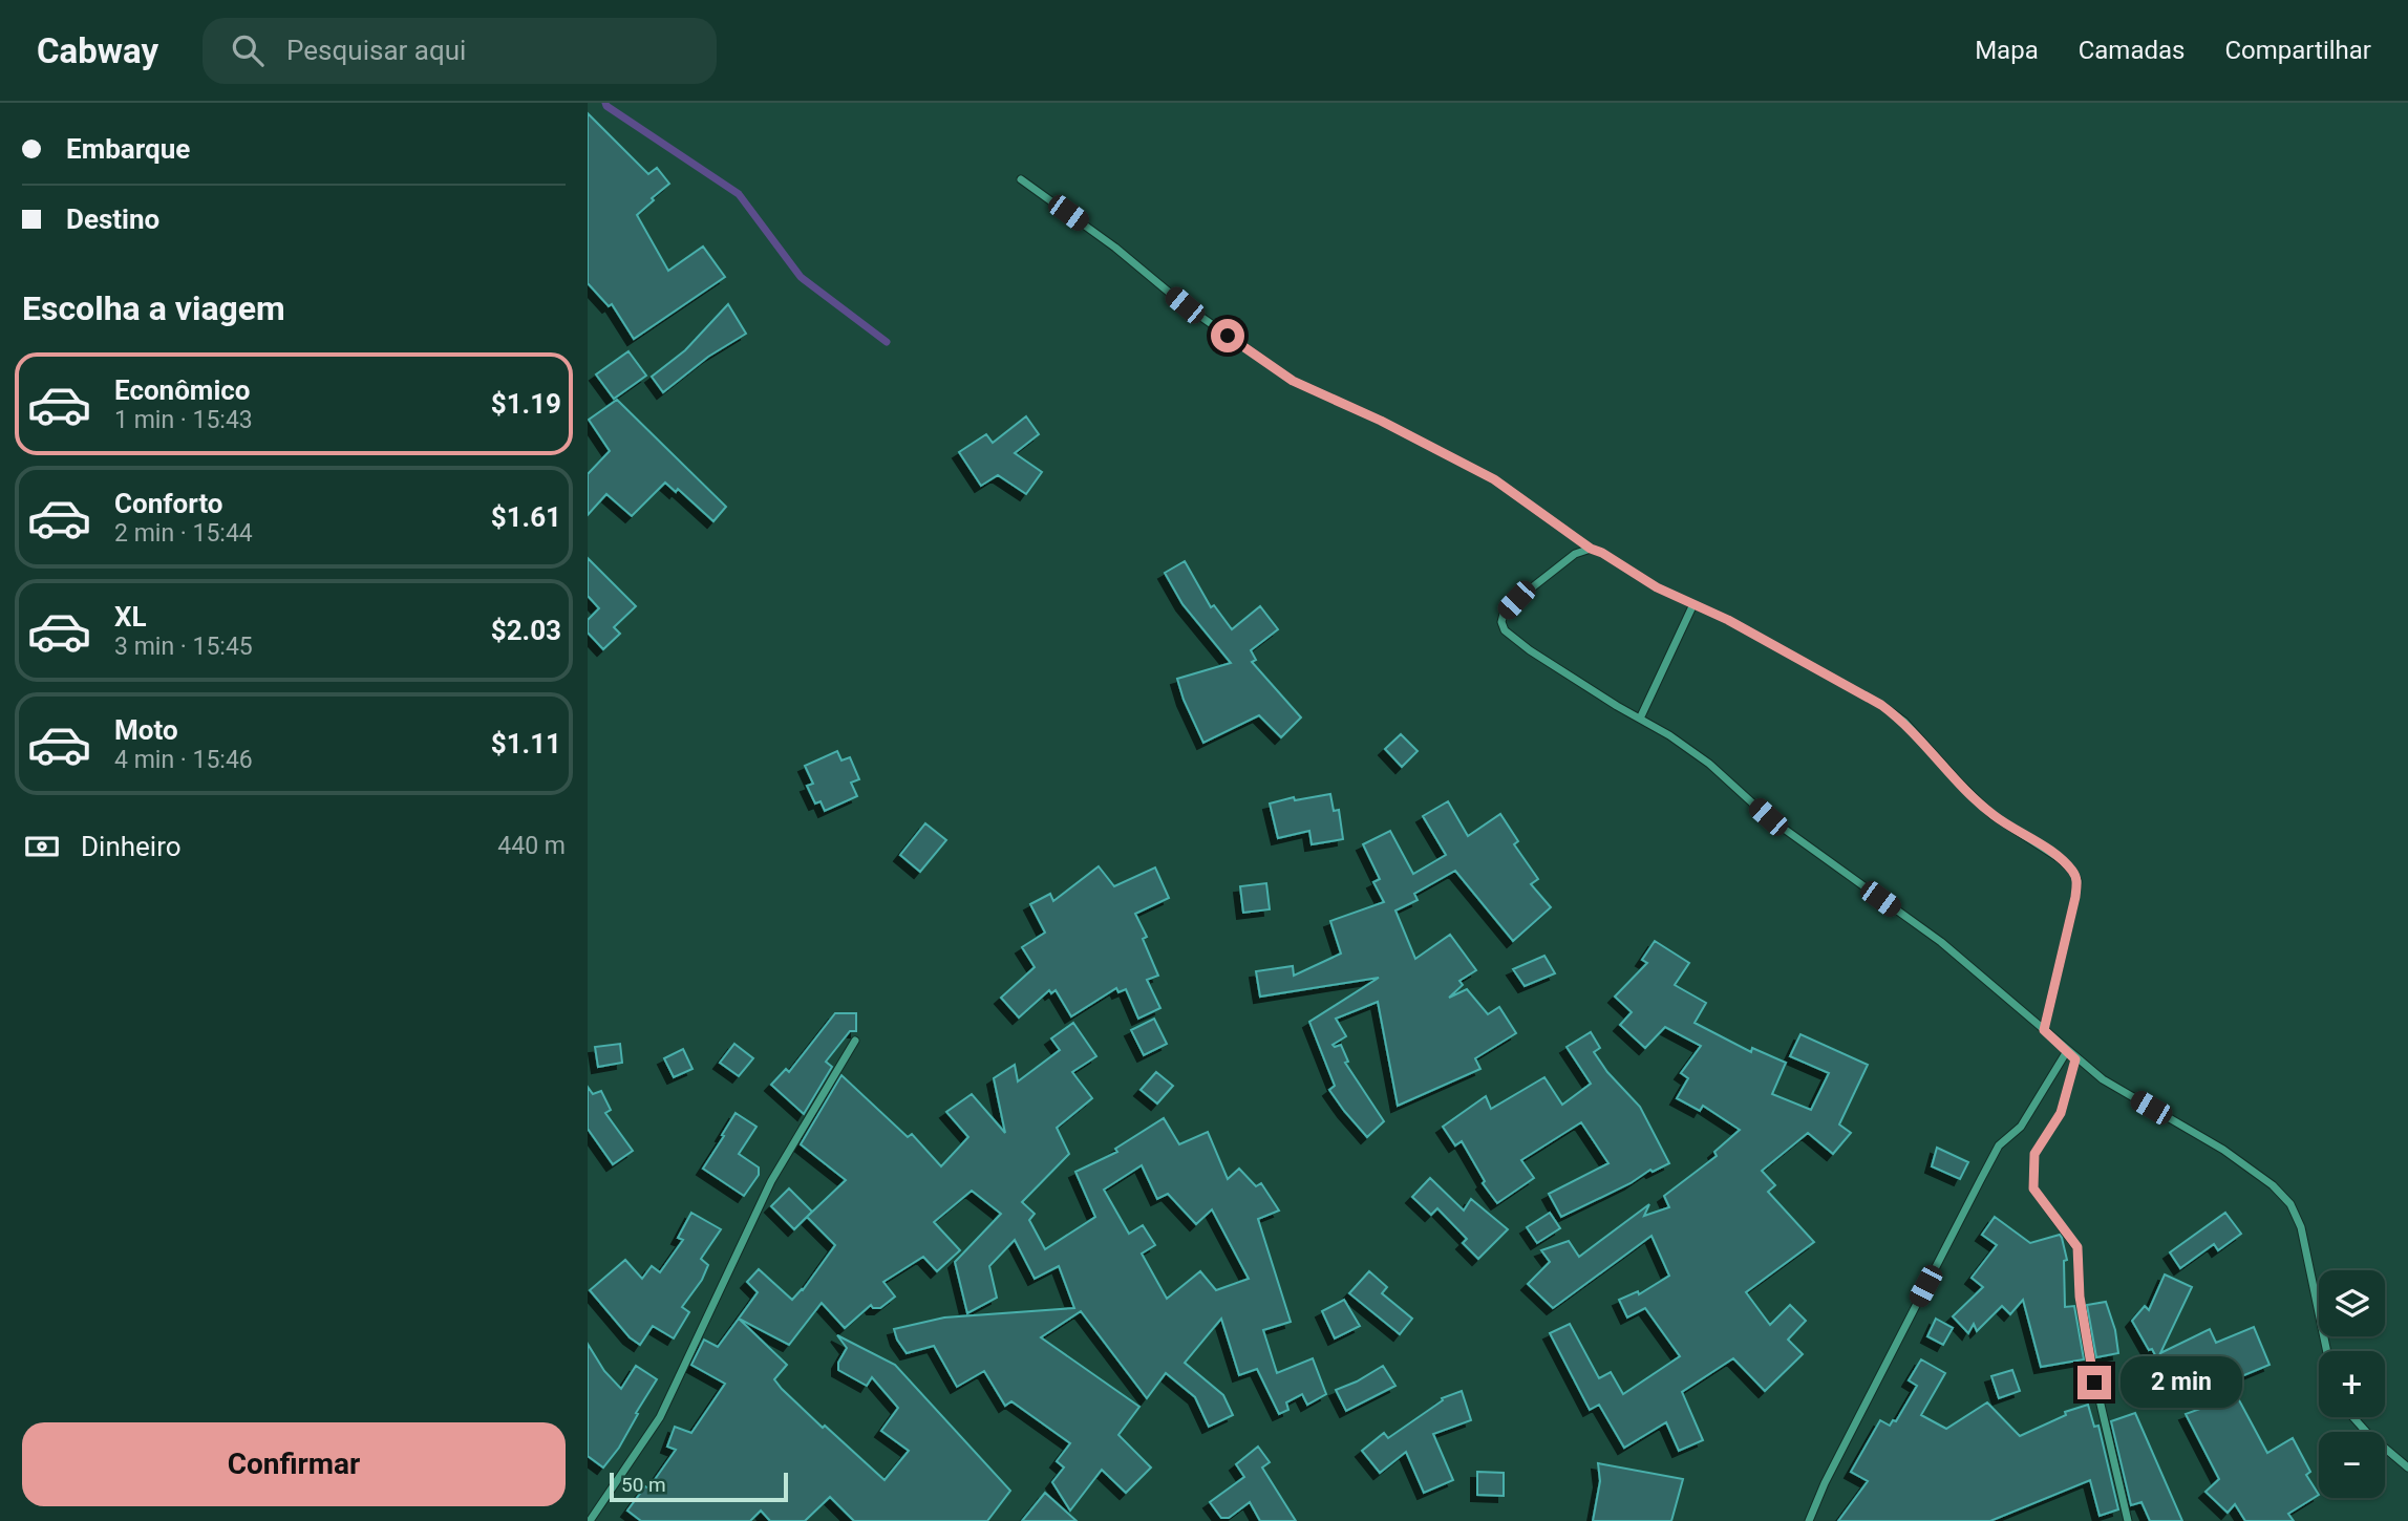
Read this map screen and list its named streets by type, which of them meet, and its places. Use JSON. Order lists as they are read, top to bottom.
{
  "scale_bar": "50 m",
  "page": {
    "header": "Cabway",
    "search": "Pesquisar aqui",
    "nav": ["Mapa", "Camadas", "Compartilhar"],
    "banner": ["Embarque", "Destino"],
    "heading": "Escolha a viagem",
    "list": [
      {
        "name": "Econômico",
        "note": "1 min · 15:43",
        "value": "$1.19"
      },
      {
        "name": "Conforto",
        "note": "2 min · 15:44",
        "value": "$1.61"
      },
      {
        "name": "XL",
        "note": "3 min · 15:45",
        "value": "$2.03"
      },
      {
        "name": "Moto",
        "note": "4 min · 15:46",
        "value": "$1.11"
      }
    ],
    "pay": ["Dinheiro", "440 m"],
    "map_buttons": ["+", "−"],
    "bubble": "2 min",
    "buttons": "Confirmar",
    "scale": "50 m"
  }
}
